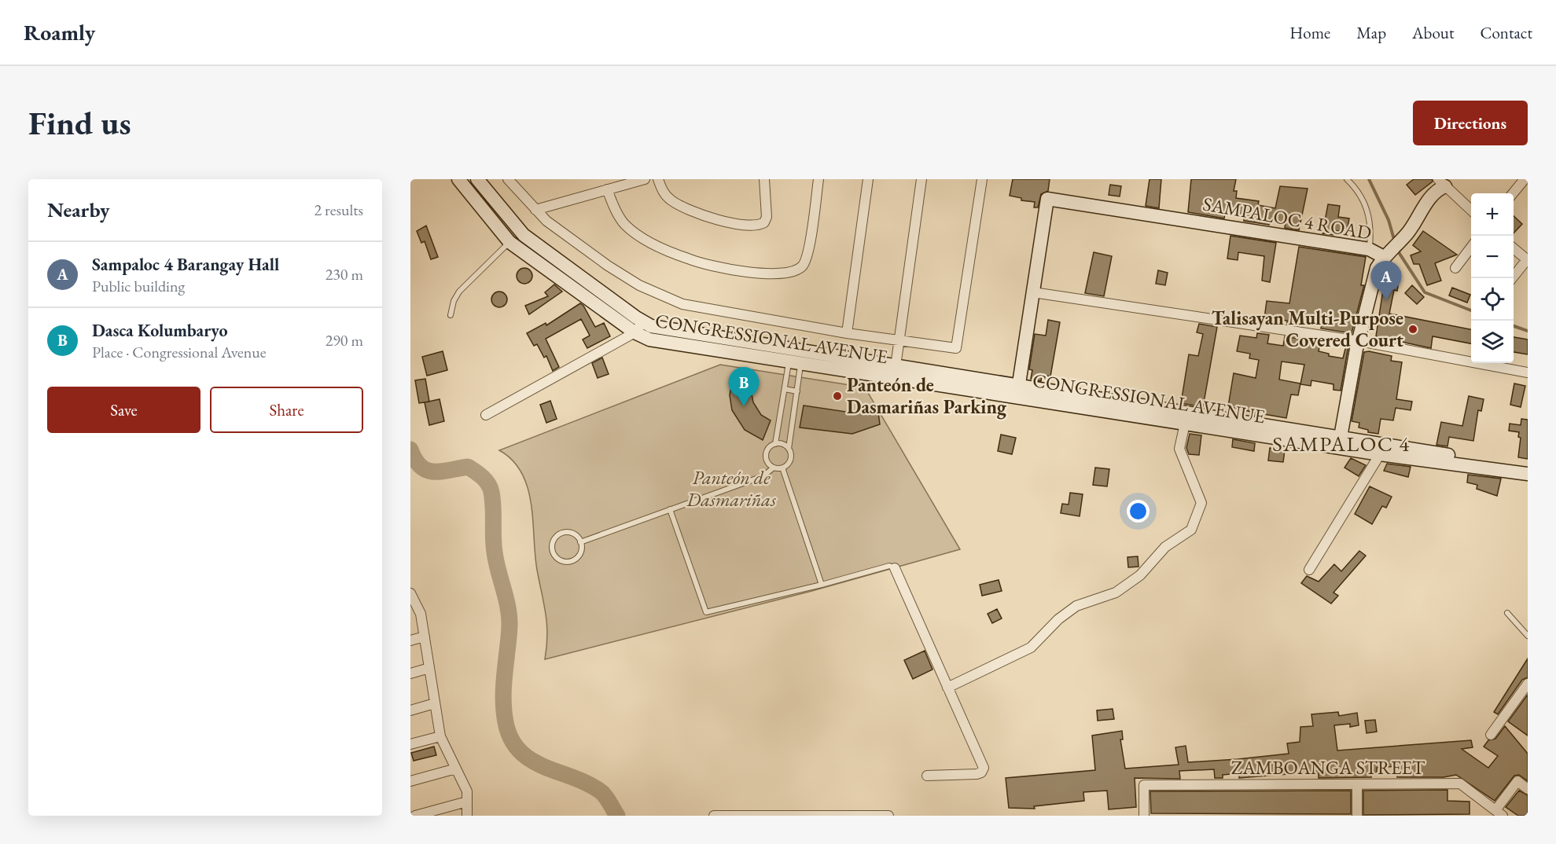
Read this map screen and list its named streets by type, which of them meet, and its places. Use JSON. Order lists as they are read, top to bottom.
{
  "streets": {
    "main road": ["SAMPALOC 4 ROAD", "CONGRESSIONAL AVENUE"],
    "street": ["ZAMBOANGA STREET"]
  },
  "crossings": [
    ["SAMPALOC 4 ROAD", "CONGRESSIONAL AVENUE"]
  ],
  "districts": ["SAMPALOC 4"],
  "parks": ["Panteón de Dasmariñas"],
  "places": ["Talisayan Multi-Purpose Covered Court", "Panteón de Dasmariñas Parking"],
  "page": {
    "header": "Roamly",
    "nav": [
      "Home",
      "Map",
      "About",
      "Contact"
    ],
    "buttons": [
      "Directions",
      ["Save", "Share"]
    ],
    "title": "Find us",
    "heading": ["Nearby", "2 results"],
    "map_buttons": ["+", "−"],
    "list": [
      {
        "mark": "A",
        "name": "Sampaloc 4 Barangay Hall",
        "note": "Public building",
        "value": "230 m"
      },
      {
        "mark": "B",
        "name": "Dasca Kolumbaryo",
        "note": "Place · Congressional Avenue",
        "value": "290 m"
      }
    ],
    "pins": ["A", "B"]
  }
}
